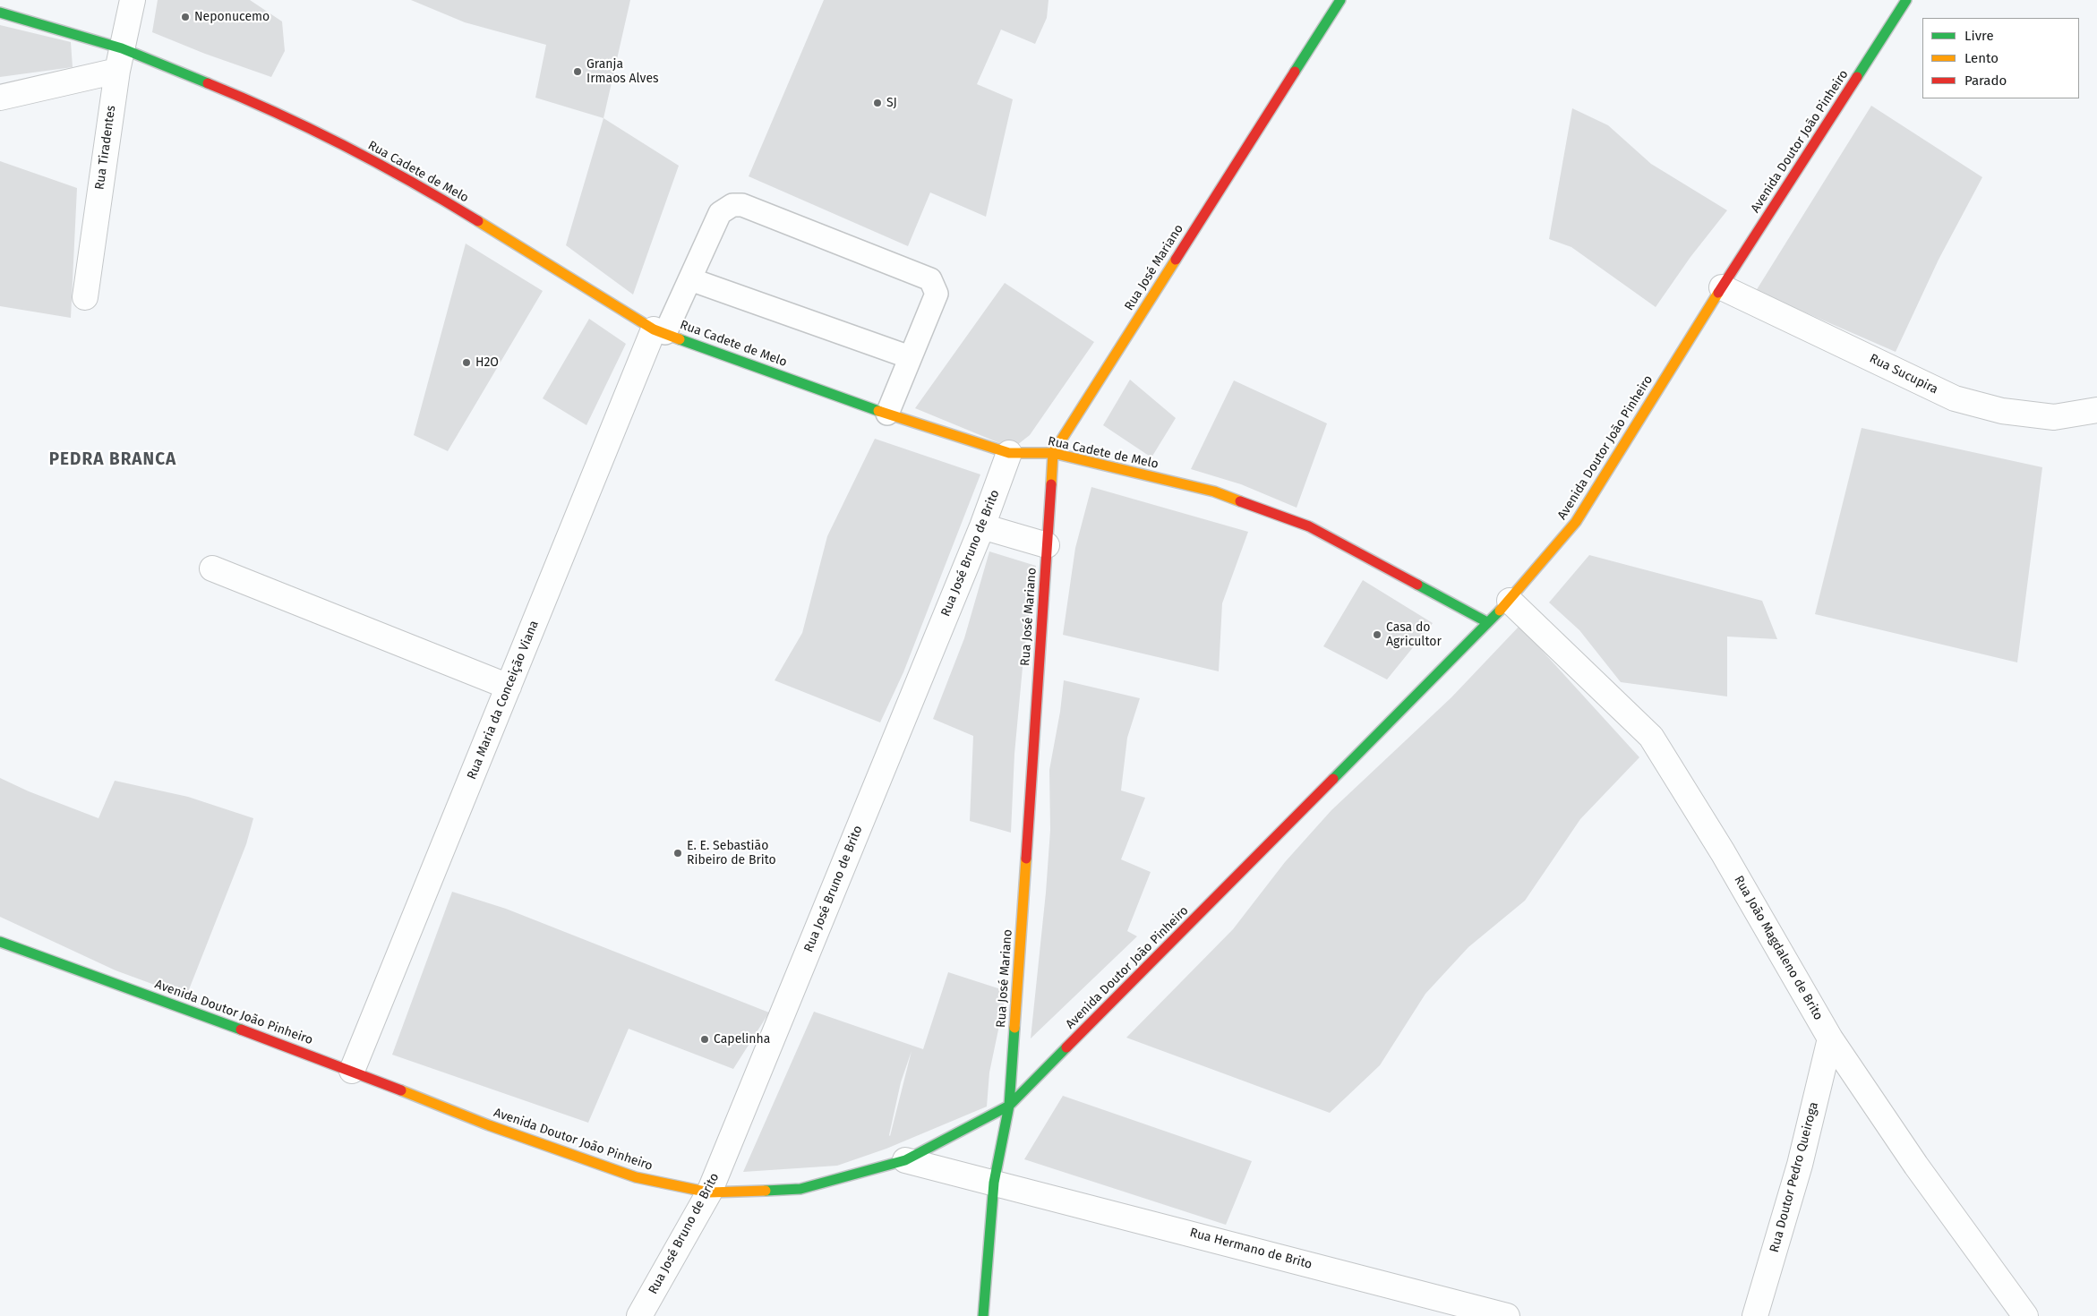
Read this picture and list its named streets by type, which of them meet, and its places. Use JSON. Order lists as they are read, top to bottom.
{
  "streets": {
    "street": [
      "Avenida Doutor João Pinheiro",
      "Rua Tiradentes",
      "Rua Cadete de Melo",
      "Rua José Mariano",
      "Rua Sucupira",
      "Rua José Bruno de Brito",
      "Rua Maria da Conceição Viana",
      "Rua João Magdaleno de Brito",
      "Rua Doutor Pedro Queiroga",
      "Rua Hermano de Brito"
    ]
  },
  "crossings": [
    ["Avenida Doutor João Pinheiro", "Rua Cadete de Melo"],
    ["Avenida Doutor João Pinheiro", "Rua José Mariano"],
    ["Avenida Doutor João Pinheiro", "Rua Sucupira"],
    ["Avenida Doutor João Pinheiro", "Rua José Bruno de Brito"],
    ["Avenida Doutor João Pinheiro", "Rua Maria da Conceição Viana"],
    ["Avenida Doutor João Pinheiro", "Rua João Magdaleno de Brito"],
    ["Avenida Doutor João Pinheiro", "Rua Hermano de Brito"],
    ["Rua Tiradentes", "Rua Cadete de Melo"],
    ["Rua Cadete de Melo", "Rua José Mariano"],
    ["Rua Cadete de Melo", "Rua José Bruno de Brito"],
    ["Rua Cadete de Melo", "Rua Maria da Conceição Viana"],
    ["Rua José Mariano", "Rua Hermano de Brito"],
    ["Rua João Magdaleno de Brito", "Rua Doutor Pedro Queiroga"]
  ],
  "districts": ["PEDRA BRANCA"],
  "places": [
    "Neponucemo",
    "Granja Irmaos Alves",
    "SJ",
    "H2O",
    "Casa do Agricultor",
    "E. E. Sebastião Ribeiro de Brito",
    "Capelinha"
  ],
  "legend": ["Livre", "Lento", "Parado"]
}
